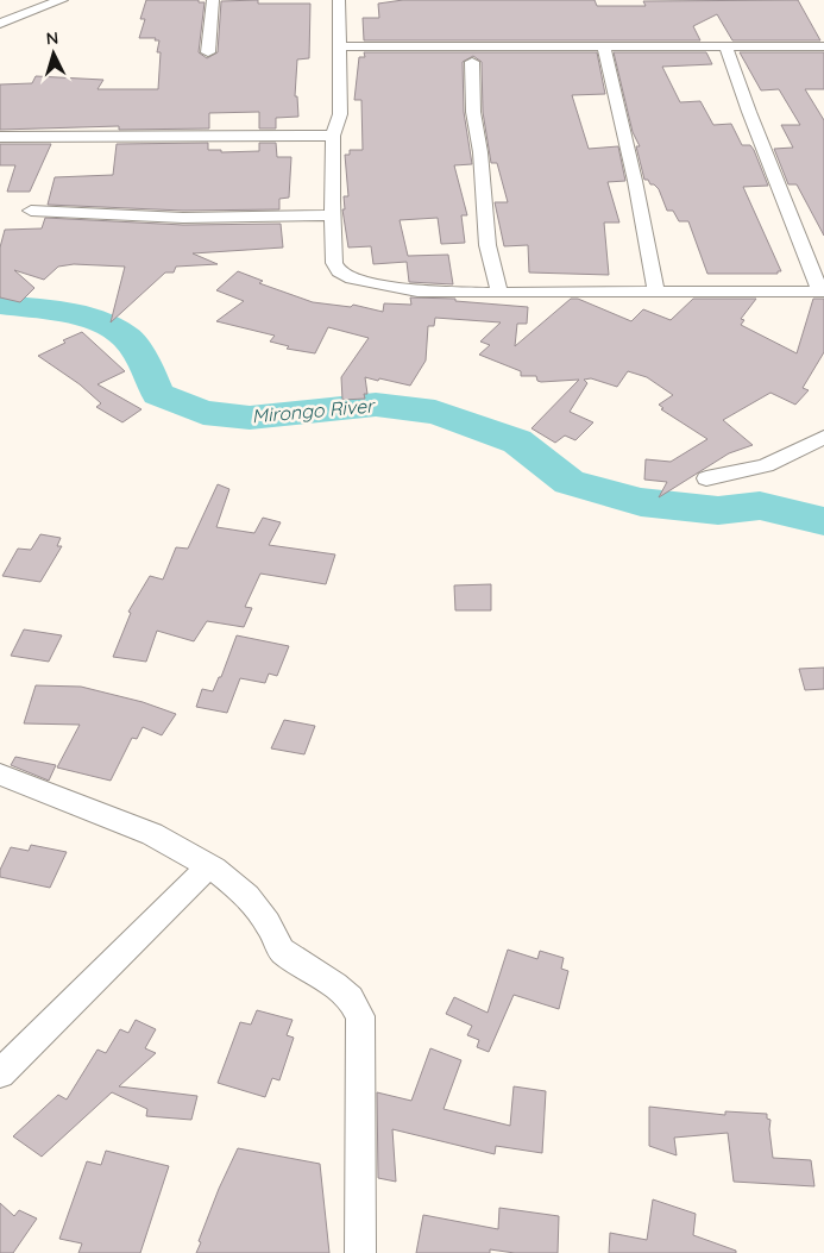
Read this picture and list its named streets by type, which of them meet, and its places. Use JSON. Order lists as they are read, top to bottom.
{
  "water": ["Mirongo River"],
  "north": "top"
}
